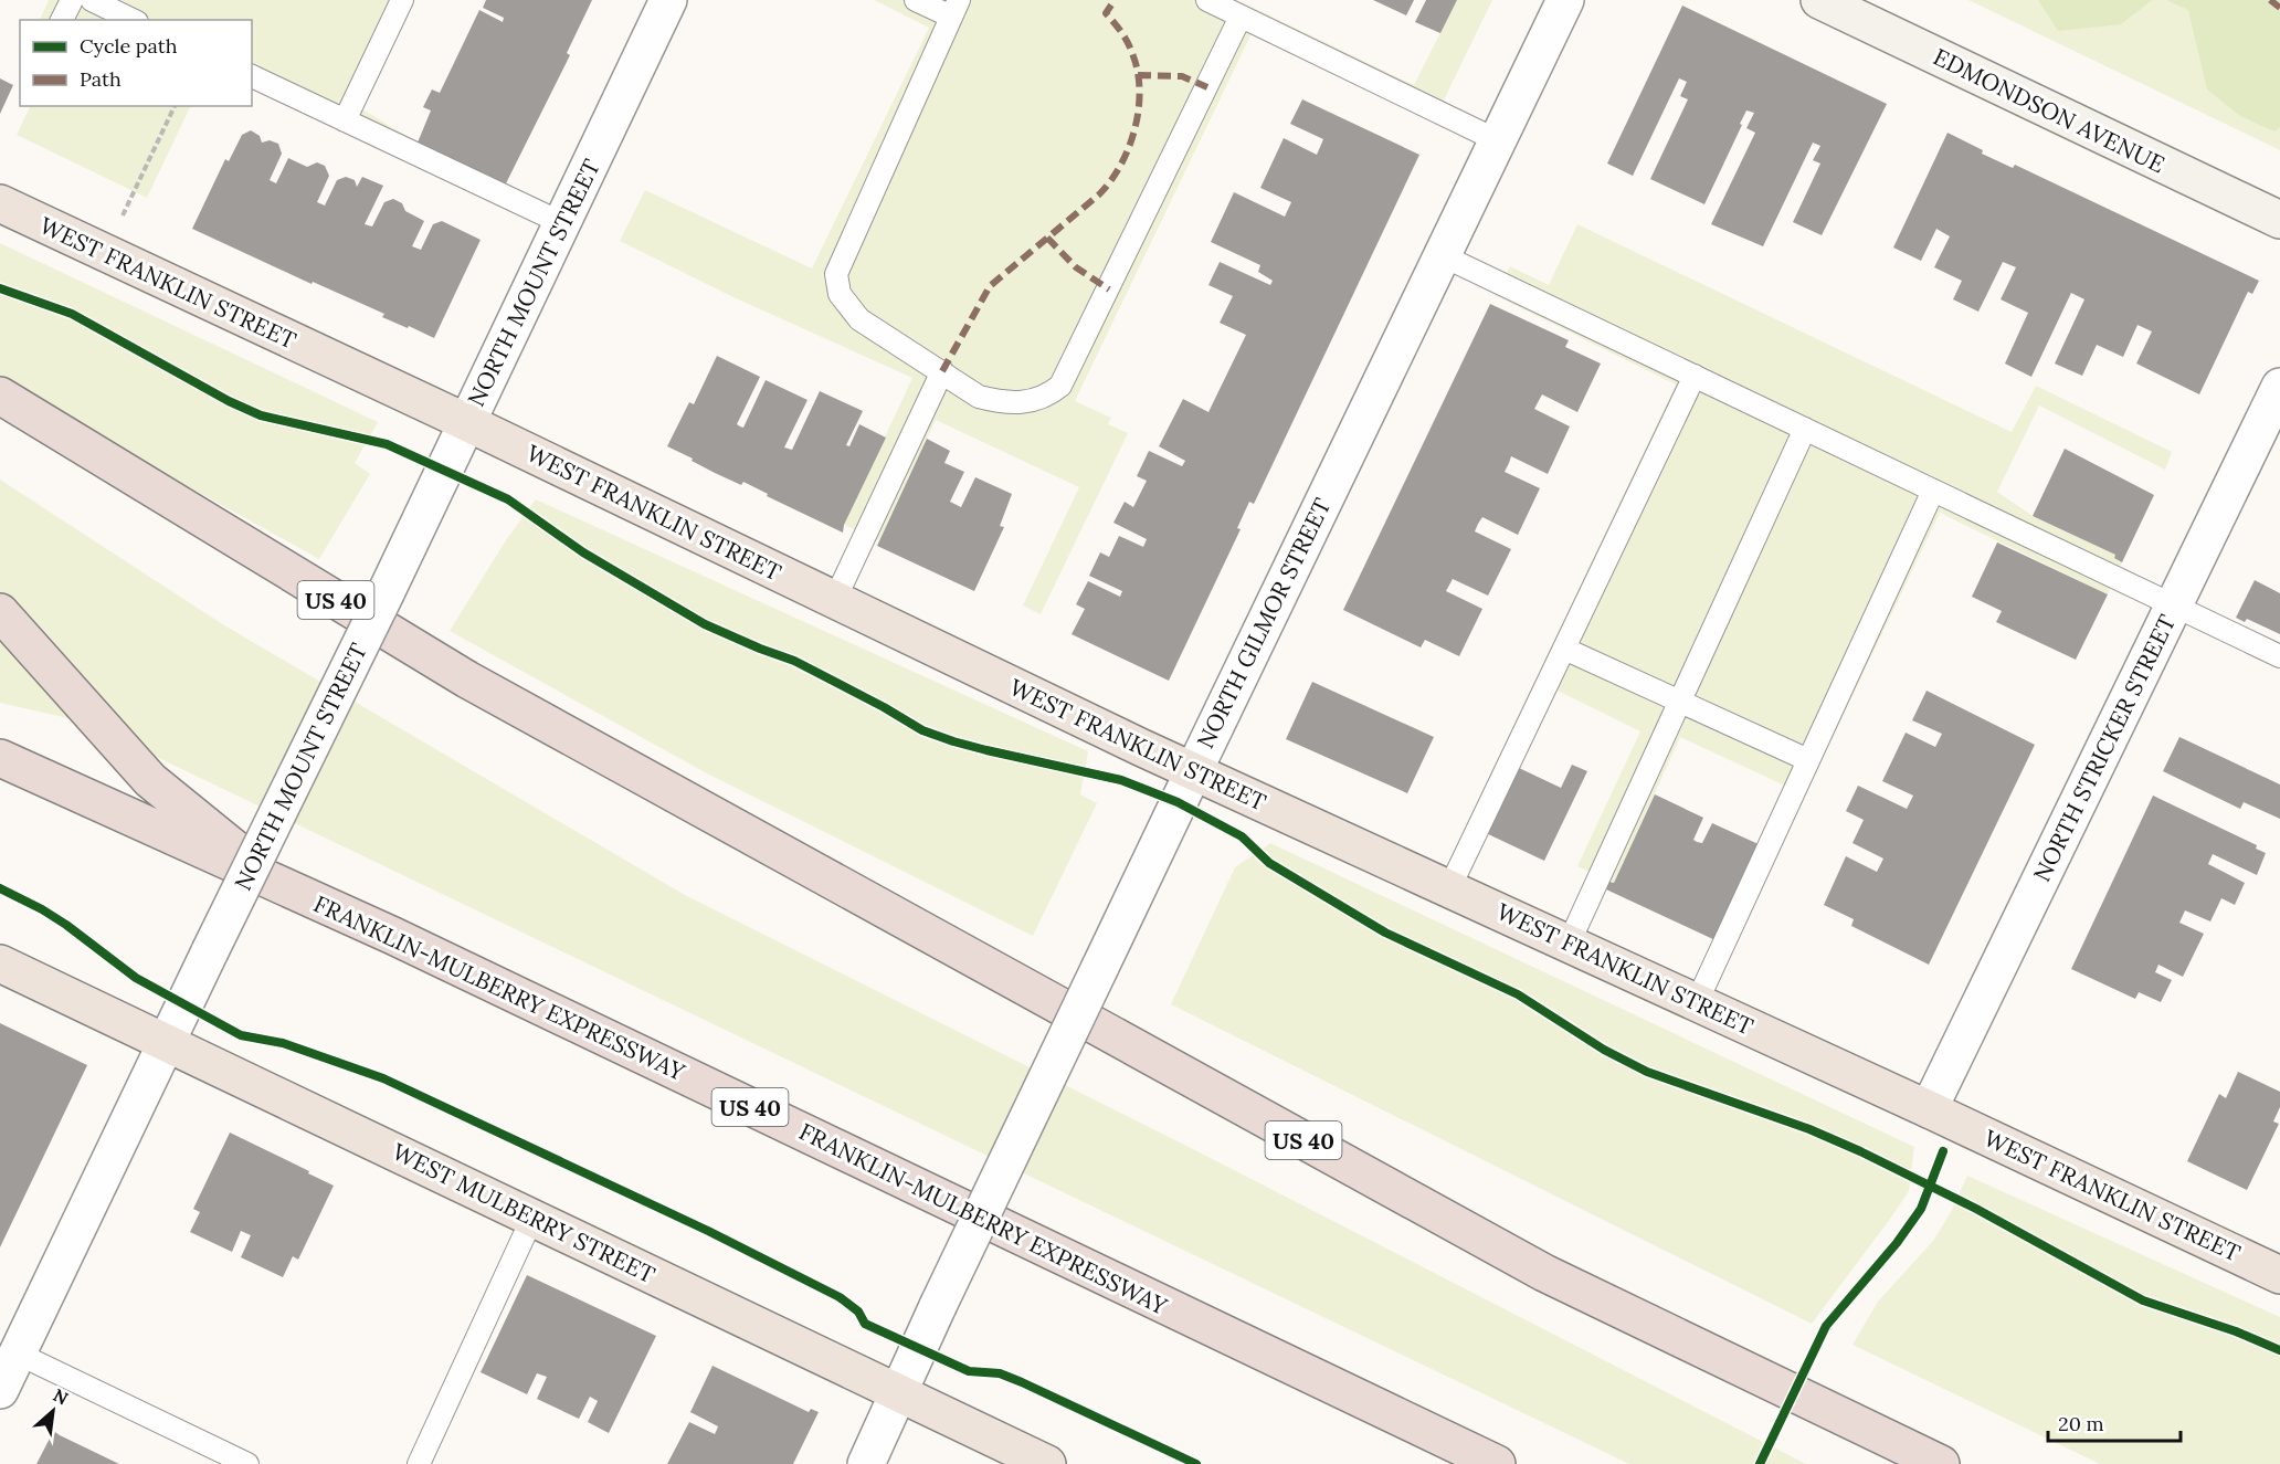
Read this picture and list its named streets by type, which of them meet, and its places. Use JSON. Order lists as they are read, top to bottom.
{
  "streets": {
    "highway": ["US 40", "FRANKLIN-MULBERRY EXPRESSWAY"],
    "main road": ["EDMONDSON AVENUE", "WEST FRANKLIN STREET", "WEST MULBERRY STREET"],
    "street": ["NORTH MOUNT STREET", "NORTH GILMOR STREET", "NORTH STRICKER STREET"]
  },
  "crossings": [
    ["WEST FRANKLIN STREET", "NORTH MOUNT STREET"],
    ["WEST FRANKLIN STREET", "NORTH GILMOR STREET"],
    ["WEST FRANKLIN STREET", "NORTH STRICKER STREET"],
    ["NORTH MOUNT STREET", "WEST MULBERRY STREET"],
    ["NORTH GILMOR STREET", "WEST MULBERRY STREET"]
  ],
  "legend": ["Cycle path", "Path"],
  "scale_bar": "20 m",
  "north": "top right"
}
